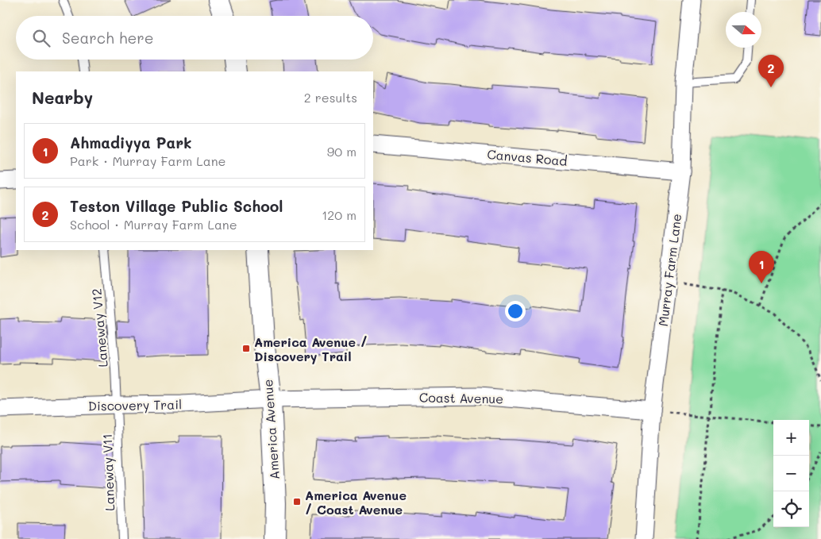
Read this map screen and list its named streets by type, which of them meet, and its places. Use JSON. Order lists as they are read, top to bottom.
{
  "streets": {
    "street": [
      "Canvas Road",
      "Murray Farm Lane",
      "Coast Avenue",
      "Discovery Trail",
      "America Avenue"
    ],
    "lane": ["Laneway V12", "Laneway V11"]
  },
  "crossings": [
    ["Canvas Road", "Murray Farm Lane"],
    ["Murray Farm Lane", "Coast Avenue"],
    ["Laneway V12", "Discovery Trail"],
    ["Laneway V12", "Laneway V11"],
    ["Coast Avenue", "Discovery Trail"],
    ["Coast Avenue", "America Avenue"],
    ["Discovery Trail", "America Avenue"],
    ["Discovery Trail", "Laneway V11"]
  ],
  "places": {
    "transit": ["America Avenue / Discovery Trail", "America Avenue / Coast Avenue"]
  },
  "north": "right",
  "page": {
    "search": "Search here",
    "pins": ["2", "1"],
    "heading": ["Nearby", "2 results"],
    "list": [
      {
        "mark": "1",
        "name": "Ahmadiyya Park",
        "note": "Park · Murray Farm Lane",
        "value": "90 m"
      },
      {
        "mark": "2",
        "name": "Teston Village Public School",
        "note": "School · Murray Farm Lane",
        "value": "120 m"
      }
    ],
    "map_buttons": ["+", "−"]
  }
}
